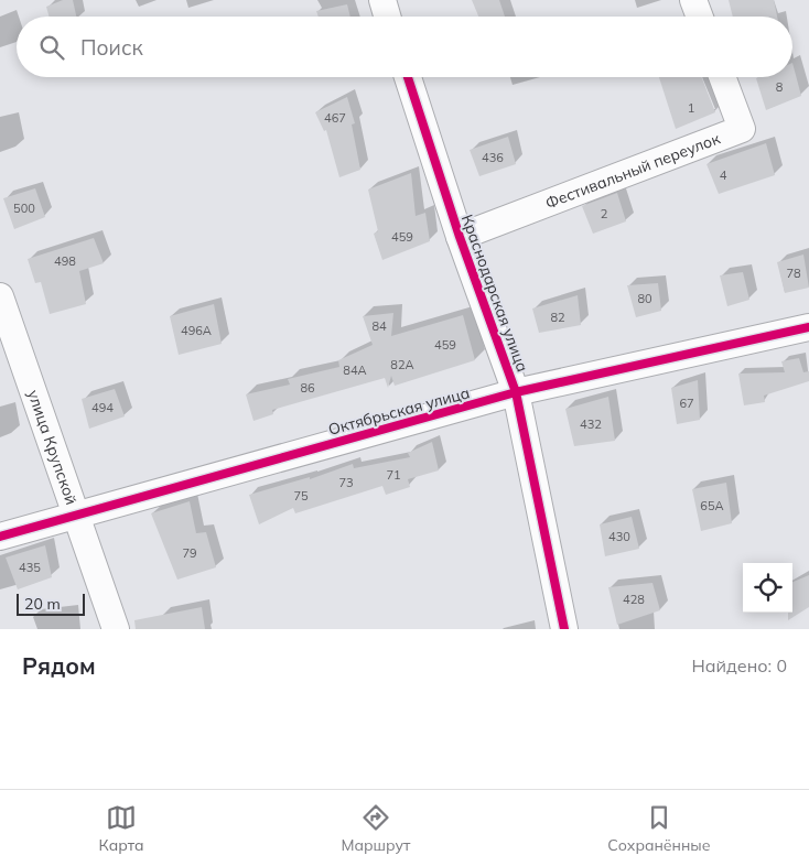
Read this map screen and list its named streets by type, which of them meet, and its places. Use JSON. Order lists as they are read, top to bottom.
{
  "streets": {
    "street": [
      "Фестивальный переулок",
      "Краснодарская улица",
      "Октябрьская улица",
      "улица Крупской"
    ]
  },
  "crossings": [
    ["Фестивальный переулок", "Краснодарская улица"],
    ["Краснодарская улица", "Октябрьская улица"],
    ["Октябрьская улица", "улица Крупской"]
  ],
  "house_numbers": [
    "8",
    "1",
    "467",
    "436",
    "4",
    "500",
    "2",
    "459",
    "498",
    "78",
    "80",
    "82",
    "84",
    "496А",
    "459",
    "82А",
    "84А",
    "86",
    "67",
    "494",
    "432",
    "71",
    "73",
    "75",
    "65А",
    "430",
    "79",
    "435",
    "428"
  ],
  "scale_bar": "20 m",
  "page": {
    "search": "Поиск",
    "scale": "20 m",
    "heading": ["Рядом", "Найдено: 0"],
    "nav": ["Карта", "Маршрут", "Сохранённые"]
  }
}
